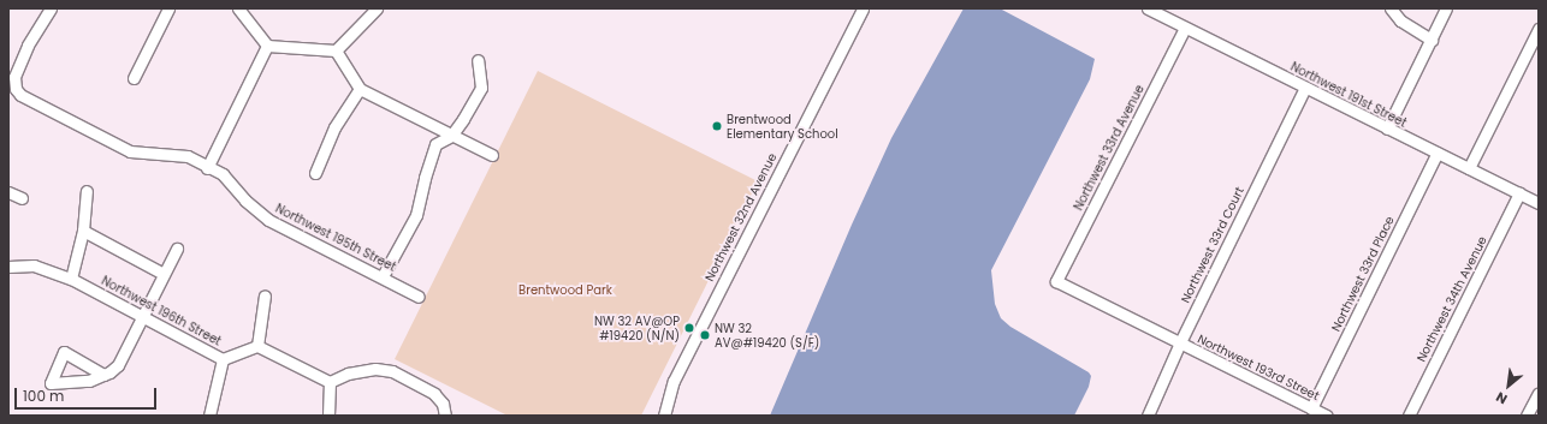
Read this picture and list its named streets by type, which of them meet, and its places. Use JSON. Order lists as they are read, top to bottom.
{
  "streets": {
    "street": [
      "Northwest 191st Street",
      "Northwest 33rd Avenue",
      "Northwest 32nd Avenue",
      "Northwest 195th Street",
      "Northwest 33rd Court",
      "Northwest 33rd Place",
      "Northwest 34th Avenue",
      "Northwest 196th Street",
      "Northwest 193rd Street"
    ]
  },
  "crossings": [
    ["Northwest 191st Street", "Northwest 33rd Avenue"],
    ["Northwest 191st Street", "Northwest 33rd Court"],
    ["Northwest 191st Street", "Northwest 33rd Place"],
    ["Northwest 191st Street", "Northwest 34th Avenue"],
    ["Northwest 33rd Avenue", "Northwest 193rd Street"],
    ["Northwest 33rd Court", "Northwest 193rd Street"],
    ["Northwest 33rd Place", "Northwest 193rd Street"]
  ],
  "parks": ["Brentwood Park"],
  "places": ["Brentwood Elementary School", "NW 32 AV@OP #19420 (N/N)", "NW 32 AV@#19420 (S/F)"],
  "scale_bar": "100 m",
  "north": "bottom left"
}
